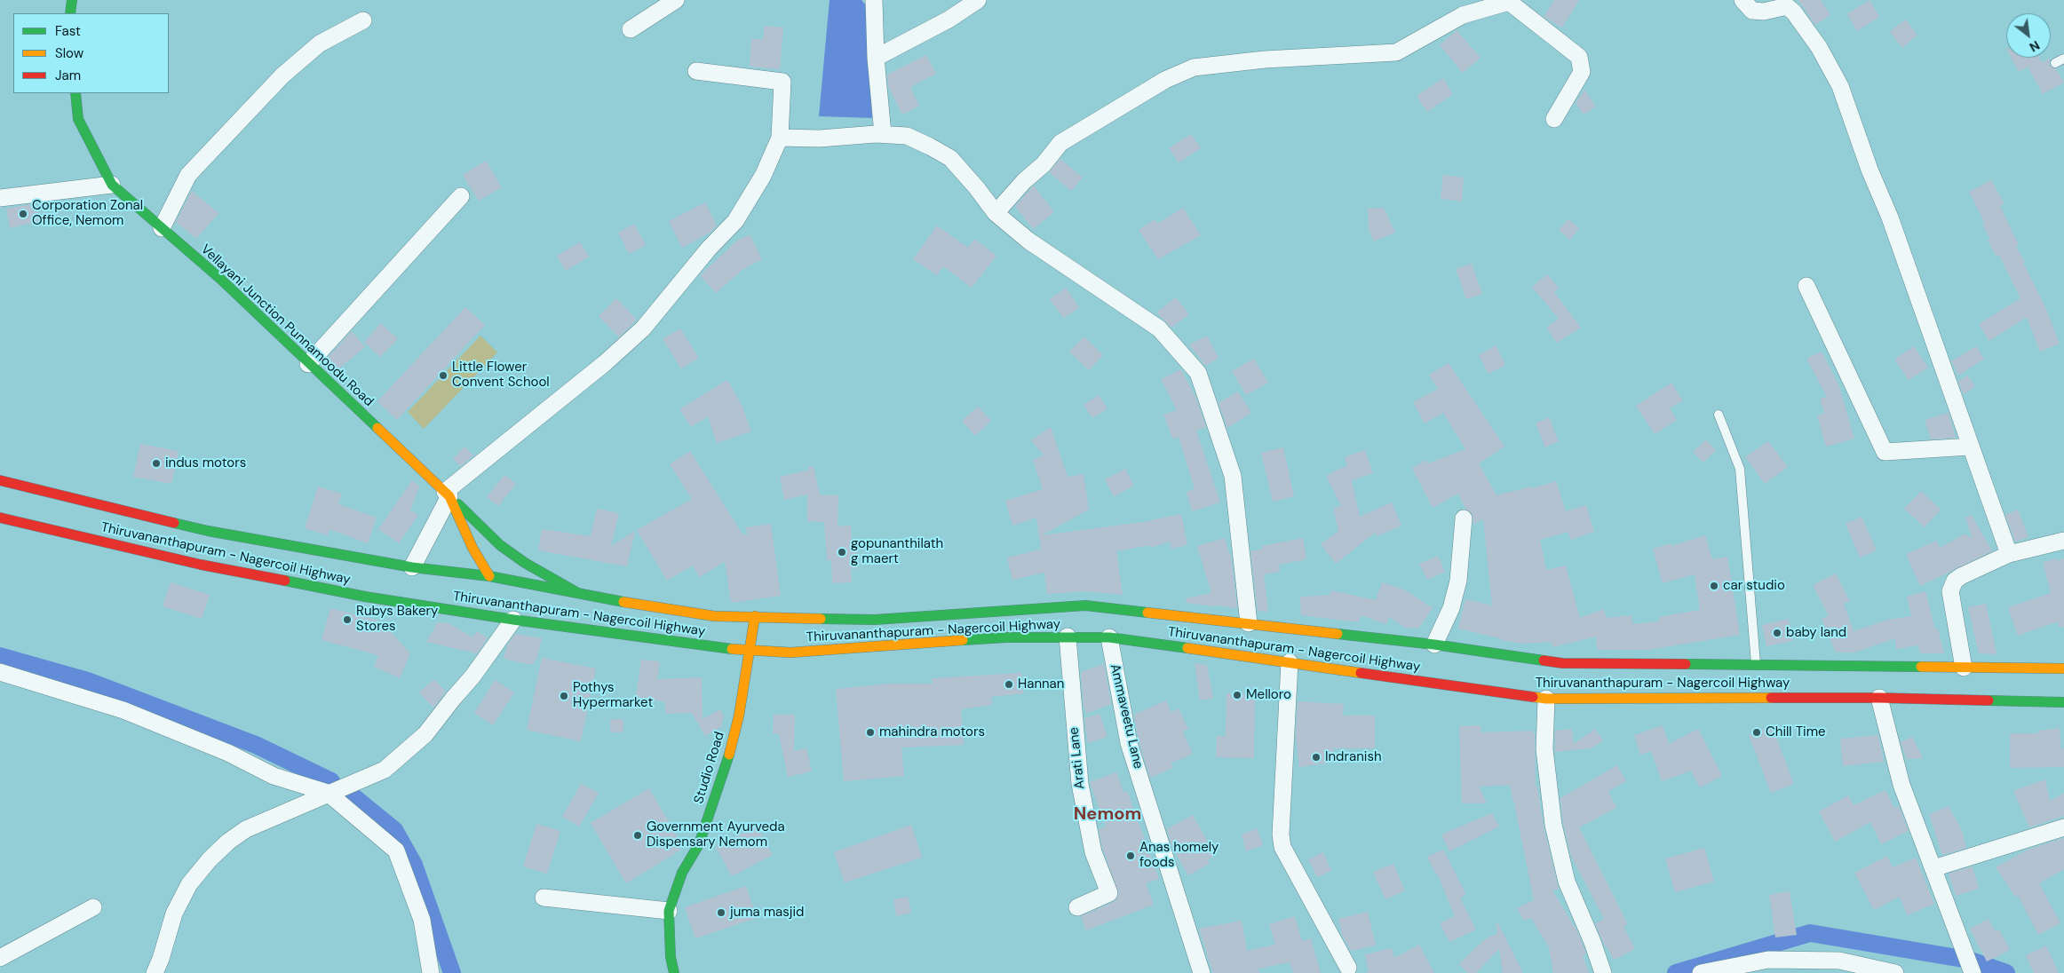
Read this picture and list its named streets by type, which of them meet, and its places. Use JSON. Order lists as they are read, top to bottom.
{
  "streets": {
    "main road": ["Vellayani Junction Punnamoodu Road", "Thiruvananthapuram - Nagercoil Highway", "Studio Road"],
    "street": ["Ammaveetu Lane", "Arati Lane"]
  },
  "crossings": [
    ["Vellayani Junction Punnamoodu Road", "Thiruvananthapuram - Nagercoil Highway"],
    ["Thiruvananthapuram - Nagercoil Highway", "Ammaveetu Lane"],
    ["Thiruvananthapuram - Nagercoil Highway", "Arati Lane"],
    ["Thiruvananthapuram - Nagercoil Highway", "Studio Road"]
  ],
  "districts": ["Nemom"],
  "places": [
    "Corporation Zonal Office, Nemom",
    "Little Flower Convent School",
    "indus motors",
    "gopunanthilath g maert",
    "car studio",
    "Rubys Bakery Stores",
    "baby land",
    "Hannan",
    "Melloro",
    "Pothys Hypermarket",
    "mahindra motors",
    "Chill Time",
    "Indranish",
    "Government Ayurveda Dispensary Nemom",
    "Anas homely foods",
    "juma masjid"
  ],
  "legend": ["Fast", "Slow", "Jam"],
  "north": "bottom right"
}
